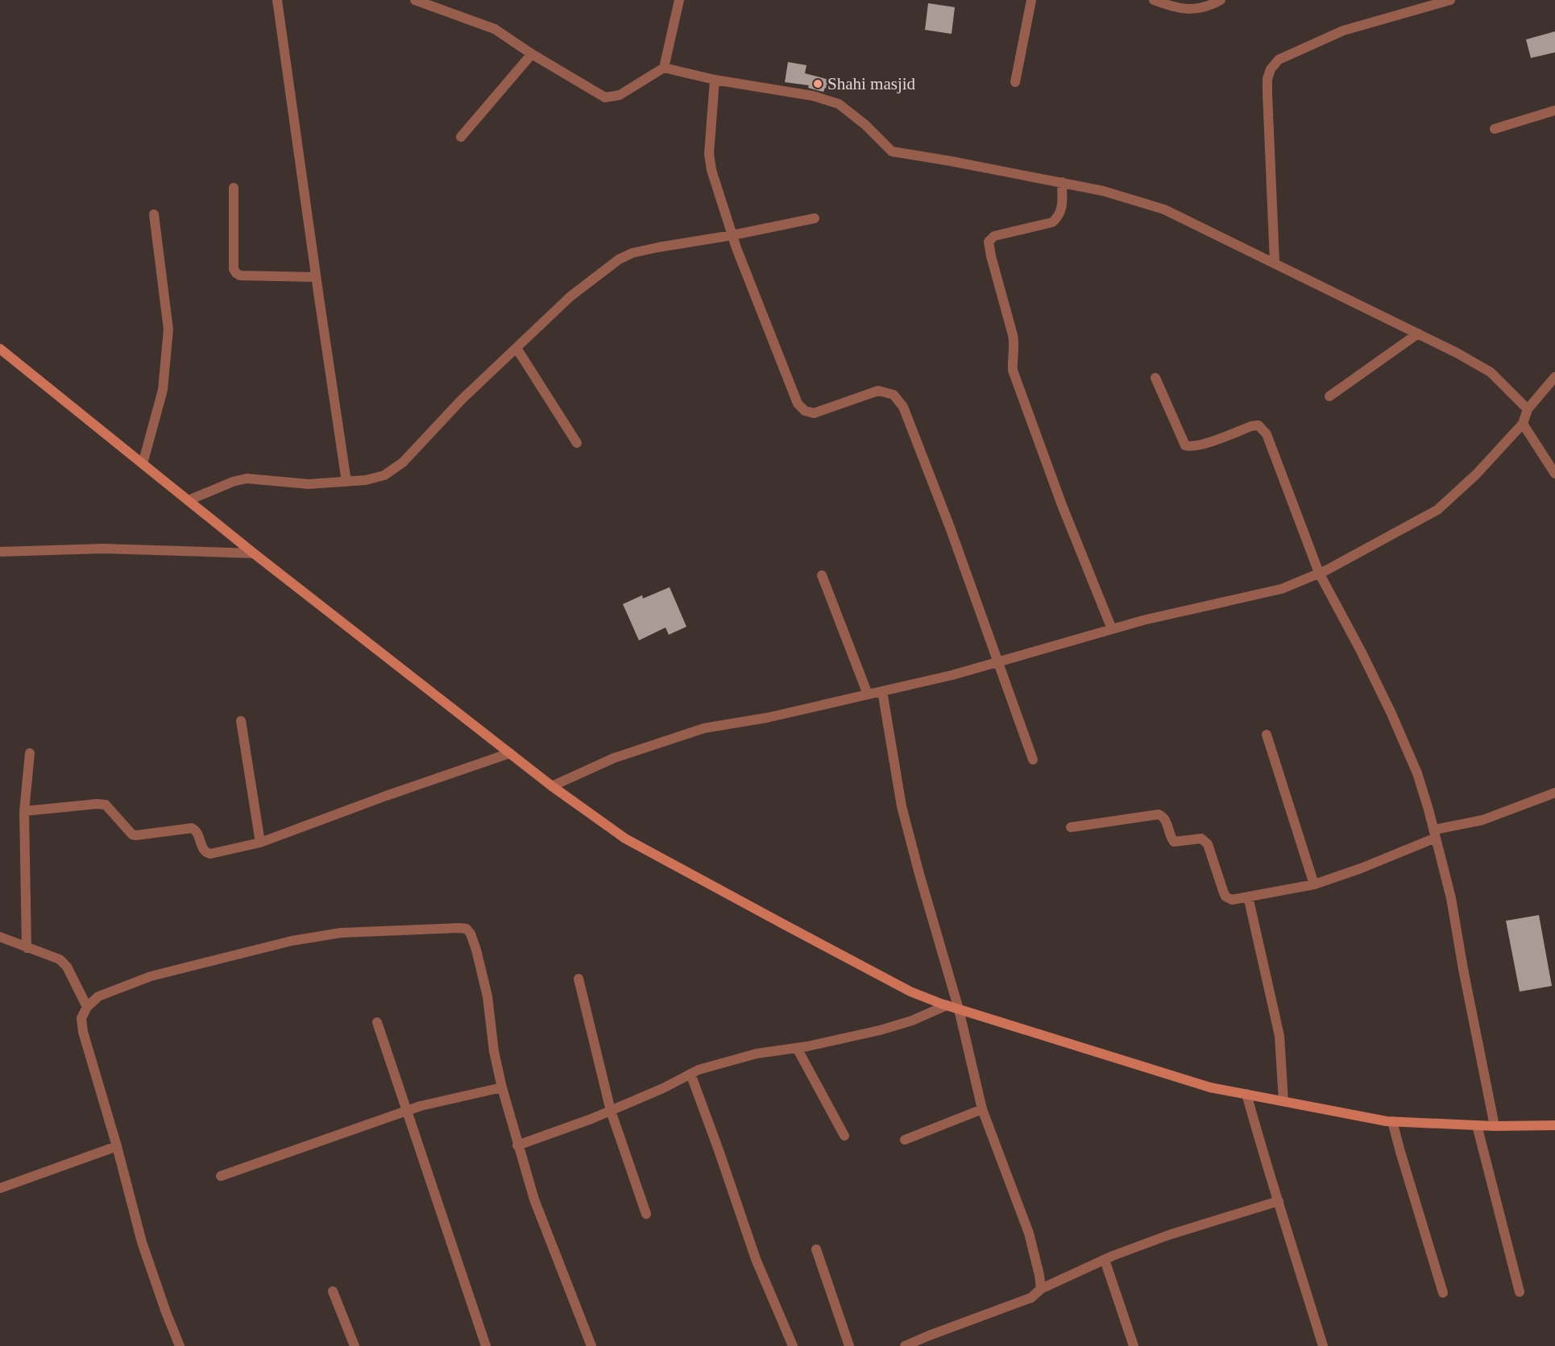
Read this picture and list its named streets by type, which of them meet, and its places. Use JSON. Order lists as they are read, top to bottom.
{
  "places": ["Shahi masjid"]
}
